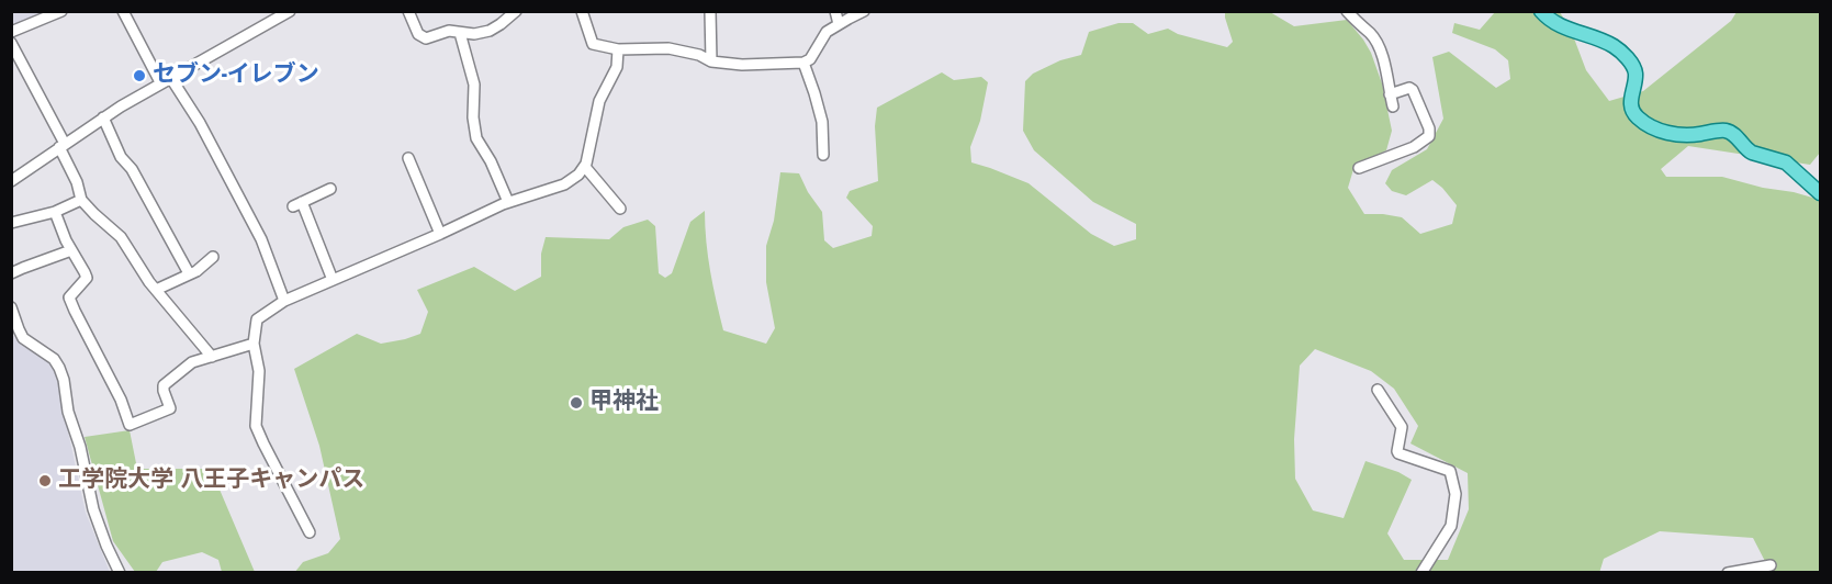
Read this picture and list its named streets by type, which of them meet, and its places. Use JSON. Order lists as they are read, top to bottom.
{
  "places": ["セブン-イレブン", "甲神社", "工学院大学 八王子キャンパス"]
}
